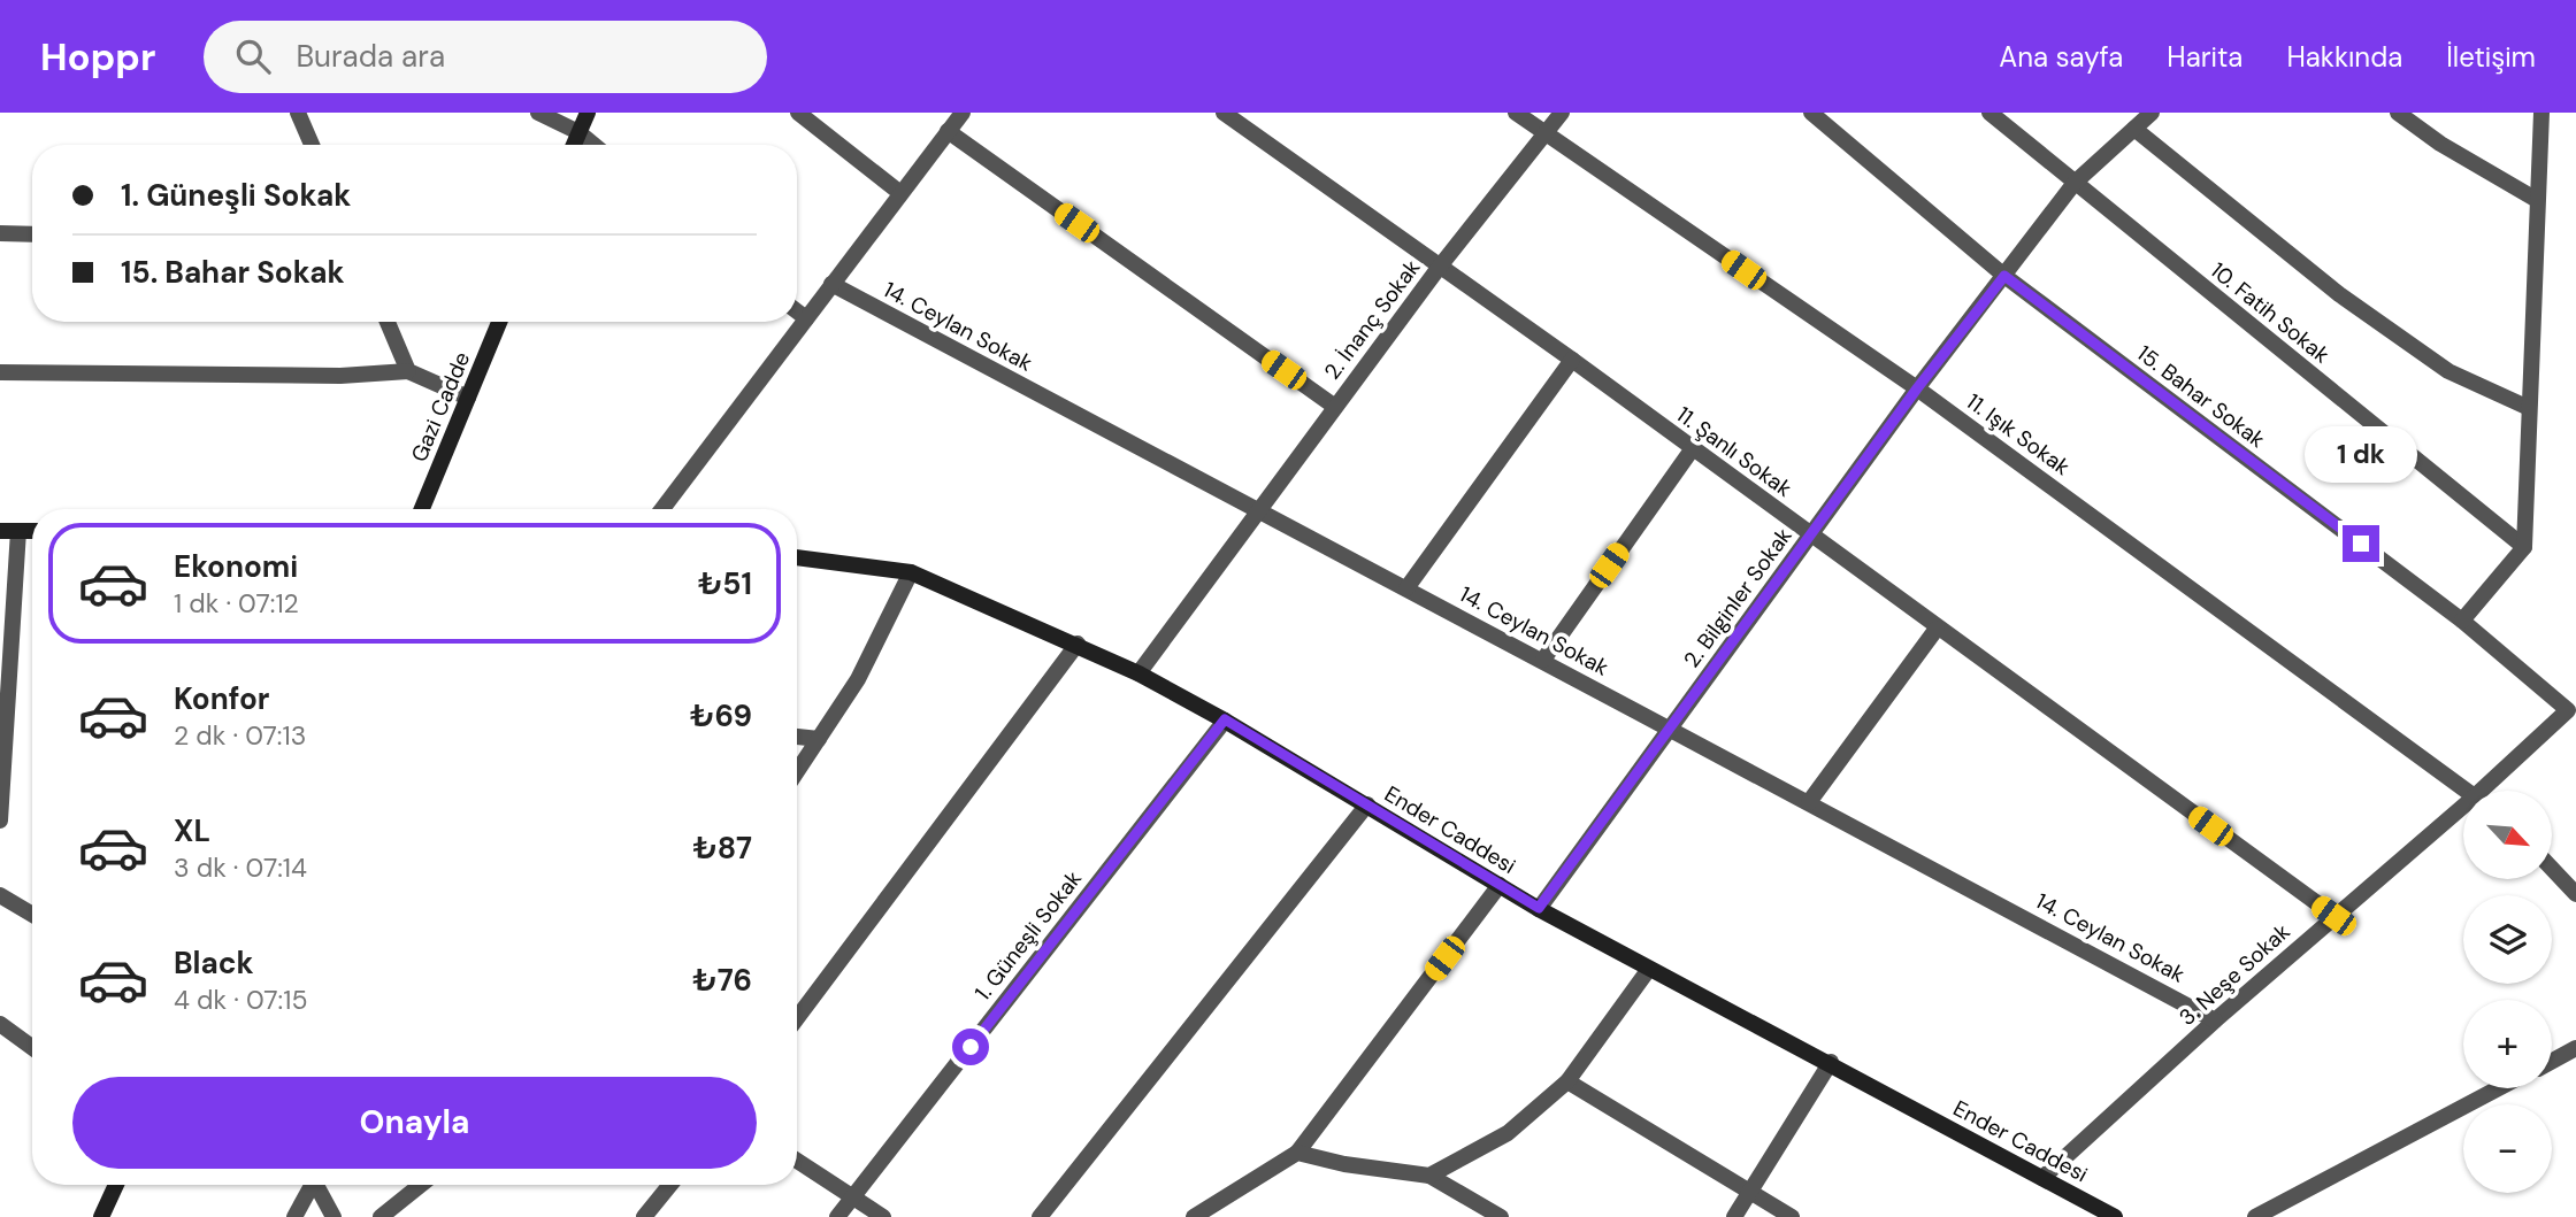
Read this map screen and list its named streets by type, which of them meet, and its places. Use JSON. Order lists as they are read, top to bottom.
{
  "streets": {
    "street": [
      "10. Fatih Sokak",
      "2. İnanç Sokak",
      "14. Ceylan Sokak",
      "15. Bahar Sokak",
      "Gazi Cadde",
      "11. Işık Sokak",
      "11. Şanlı Sokak",
      "2. Bilginler Sokak",
      "Ender Caddesi",
      "1. Güneşli Sokak",
      "3. Neşe Sokak"
    ]
  },
  "crossings": [
    ["10. Fatih Sokak", "2. Bilginler Sokak"],
    ["2. İnanç Sokak", "14. Ceylan Sokak"],
    ["2. İnanç Sokak", "11. Işık Sokak"],
    ["2. İnanç Sokak", "11. Şanlı Sokak"],
    ["2. İnanç Sokak", "Ender Caddesi"],
    ["14. Ceylan Sokak", "2. Bilginler Sokak"],
    ["14. Ceylan Sokak", "3. Neşe Sokak"],
    ["15. Bahar Sokak", "2. Bilginler Sokak"],
    ["15. Bahar Sokak", "3. Neşe Sokak"],
    ["11. Işık Sokak", "2. Bilginler Sokak"],
    ["11. Şanlı Sokak", "2. Bilginler Sokak"],
    ["11. Şanlı Sokak", "3. Neşe Sokak"],
    ["2. Bilginler Sokak", "Ender Caddesi"],
    ["Ender Caddesi", "1. Güneşli Sokak"],
    ["Ender Caddesi", "3. Neşe Sokak"]
  ],
  "north": "bottom right",
  "page": {
    "header": "Hoppr",
    "search": "Burada ara",
    "nav": [
      "Ana sayfa",
      "Harita",
      "Hakkında",
      "İletişim"
    ],
    "banner": ["1. Güneşli Sokak", "15. Bahar Sokak"],
    "bubble": "1 dk",
    "list": [
      {
        "name": "Ekonomi",
        "note": "1 dk · 07:12",
        "value": "₺51"
      },
      {
        "name": "Konfor",
        "note": "2 dk · 07:13",
        "value": "₺69"
      },
      {
        "name": "XL",
        "note": "3 dk · 07:14",
        "value": "₺87"
      },
      {
        "name": "Black",
        "note": "4 dk · 07:15",
        "value": "₺76"
      }
    ],
    "map_buttons": ["+", "−"],
    "buttons": "Onayla"
  }
}
